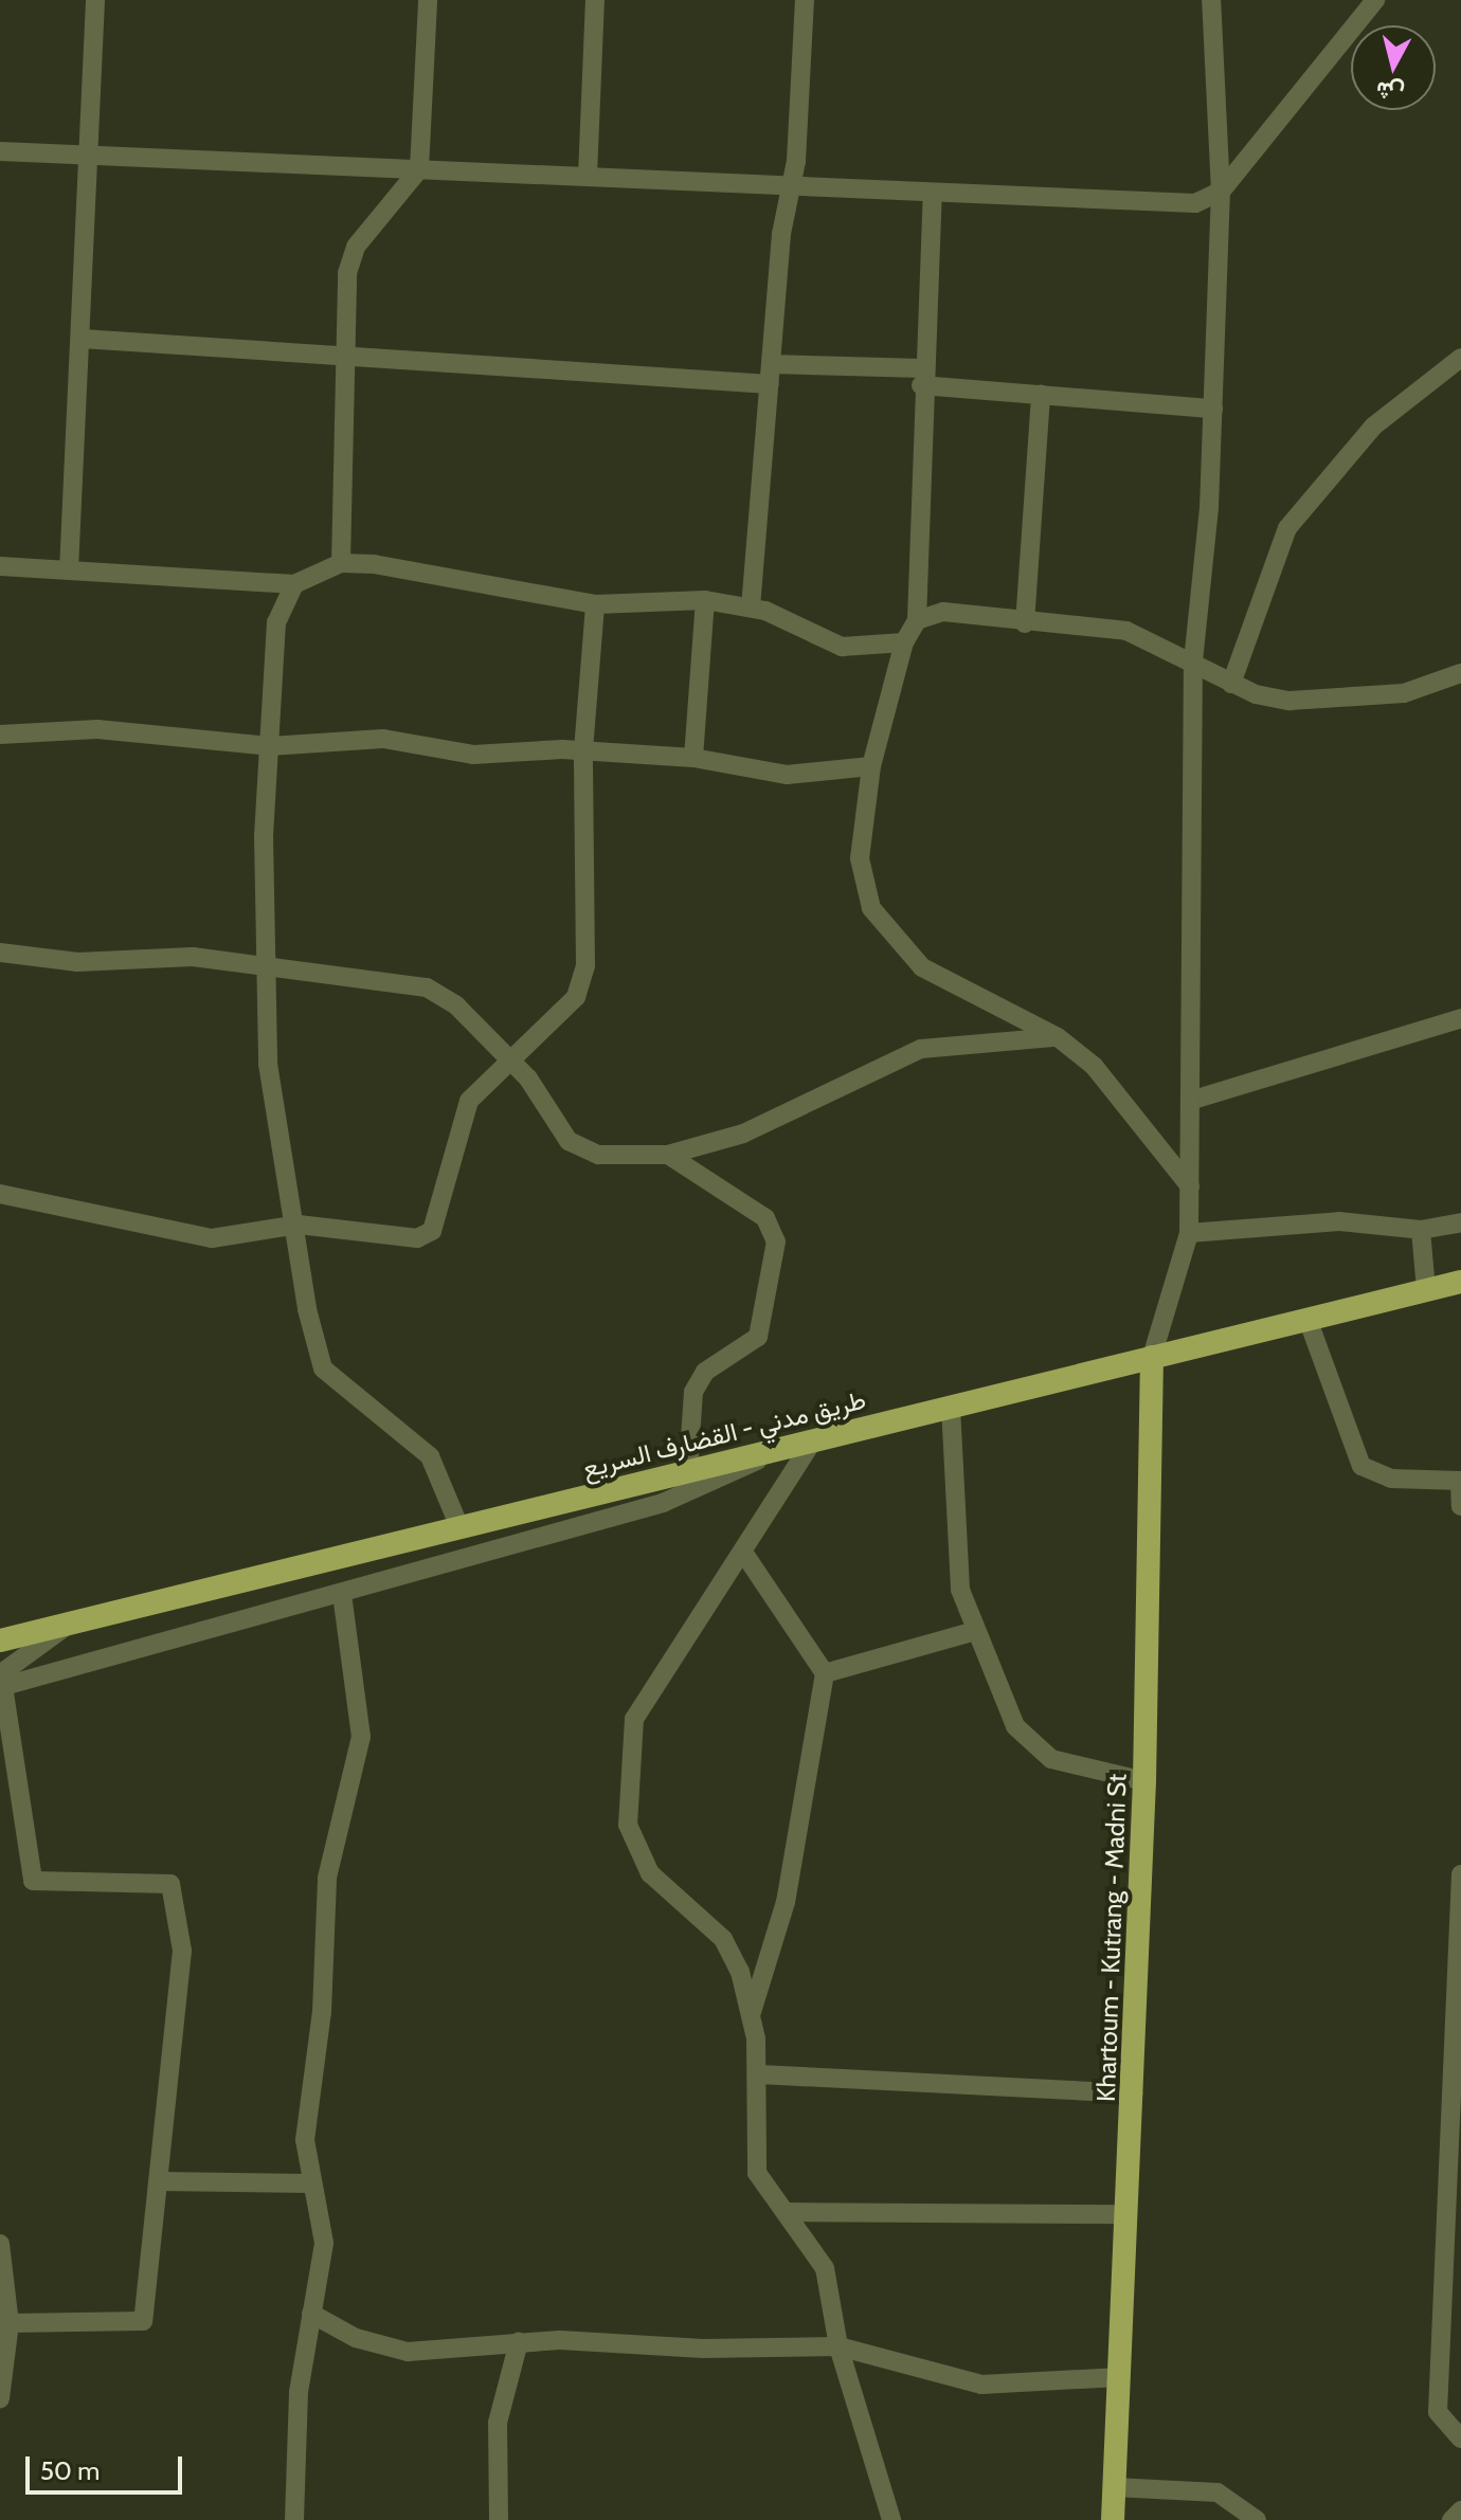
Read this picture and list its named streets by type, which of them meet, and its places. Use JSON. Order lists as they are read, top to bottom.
{
  "streets": {
    "highway": ["طريق مدني - القضارف السريع", "Khartoum - Kutrang - Madni St"]
  },
  "crossings": [
    ["طريق مدني - القضارف السريع", "Khartoum - Kutrang - Madni St"]
  ],
  "scale_bar": "50 m",
  "north": "bottom"
}
